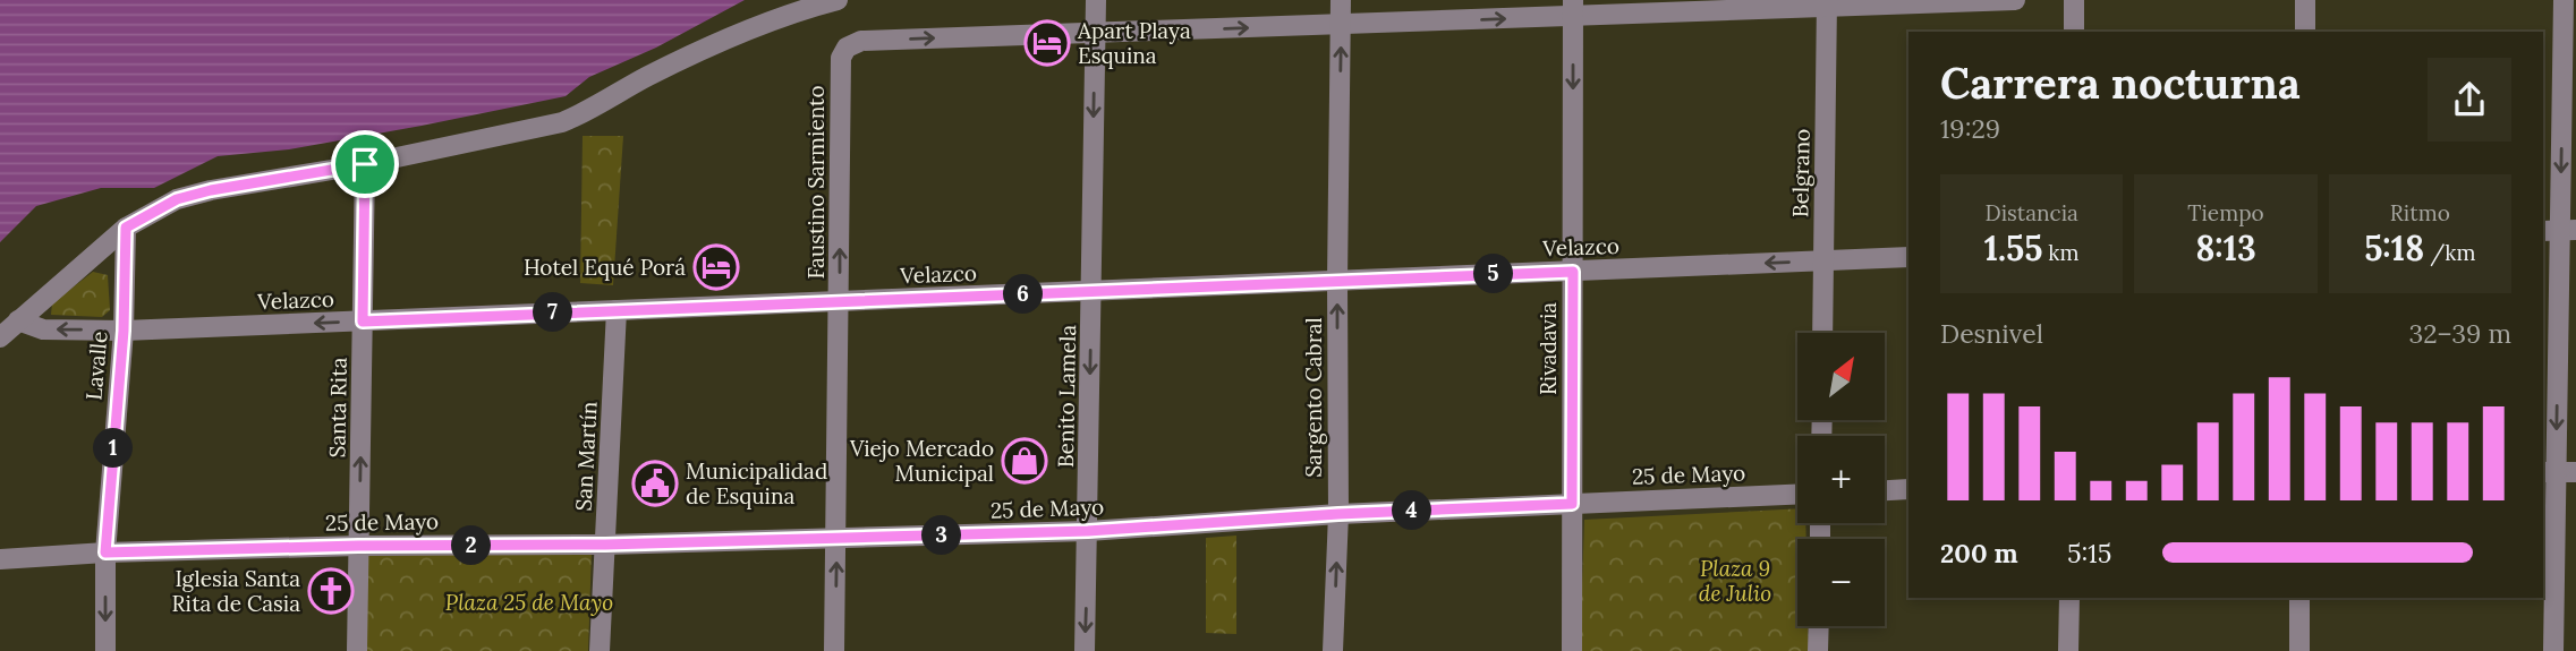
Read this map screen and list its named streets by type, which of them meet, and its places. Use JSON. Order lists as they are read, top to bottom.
{
  "streets": {
    "street": [
      "Belgrano",
      "Faustino Sarmiento",
      "Velazco",
      "Rivadavia",
      "Lavalle",
      "Benito Lamela",
      "Sargento Cabral",
      "Santa Rita",
      "San Martín",
      "25 de Mayo"
    ]
  },
  "crossings": [
    ["Belgrano", "Velazco"],
    ["Faustino Sarmiento", "Velazco"],
    ["Faustino Sarmiento", "Benito Lamela"],
    ["Faustino Sarmiento", "25 de Mayo"],
    ["Velazco", "Rivadavia"],
    ["Velazco", "Lavalle"],
    ["Velazco", "Benito Lamela"],
    ["Velazco", "Sargento Cabral"],
    ["Velazco", "Santa Rita"],
    ["Velazco", "San Martín"],
    ["Rivadavia", "25 de Mayo"],
    ["Lavalle", "25 de Mayo"],
    ["Benito Lamela", "25 de Mayo"],
    ["Sargento Cabral", "25 de Mayo"],
    ["Santa Rita", "25 de Mayo"],
    ["San Martín", "25 de Mayo"]
  ],
  "one_way": [
    "Rivadavia",
    "Benito Lamela",
    "Sargento Cabral",
    "Santa Rita"
  ],
  "parks": ["Plaza 9 de Julio", "Plaza 25 de Mayo"],
  "places": {
    "hotel": ["Apart Playa Esquina", "Hotel Equé Porá"],
    "shop": ["Viejo Mercado Municipal"],
    "public building": ["Municipalidad de Esquina"],
    "church": ["Iglesia Santa Rita de Casia"]
  },
  "north": "top right",
  "page": {
    "heading": ["Carrera nocturna", "19:29"],
    "stats": [
      ["Distancia", "1.55 km"],
      ["Tiempo", "8:13"],
      ["Ritmo", "5:18 /km"]
    ],
    "pins": [
      "5",
      "6",
      "7",
      "1",
      "4",
      "3",
      "2"
    ],
    "chart": ["Desnivel", "32–39 m"],
    "map_buttons": ["+", "−"],
    "list": [
      {
        "name": "200 m",
        "note": "5:15"
      }
    ]
  }
}
